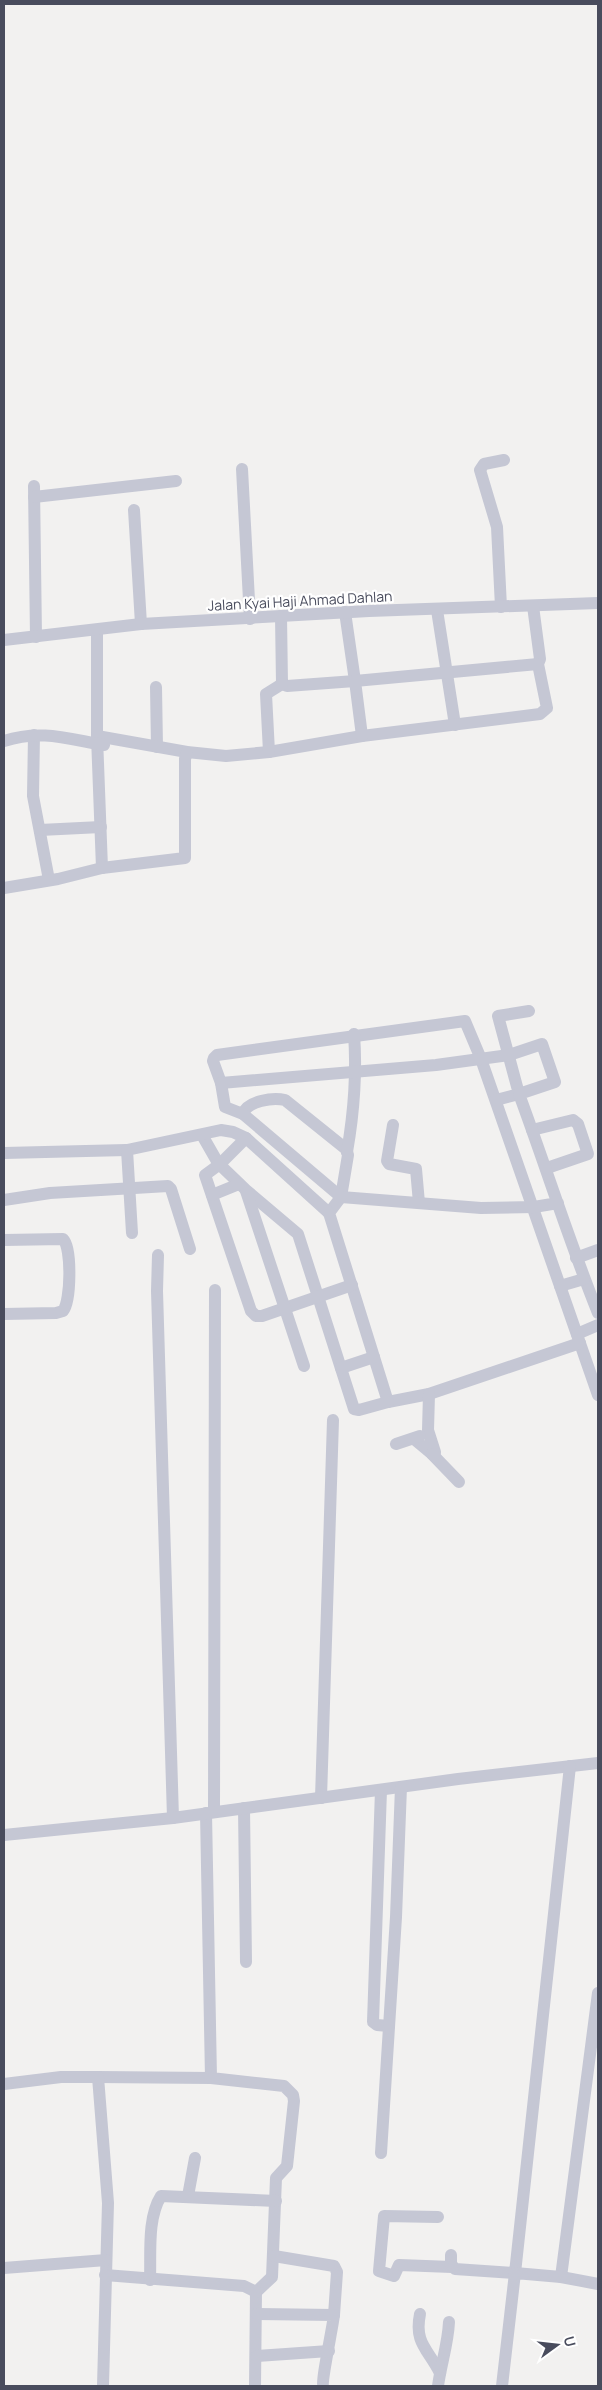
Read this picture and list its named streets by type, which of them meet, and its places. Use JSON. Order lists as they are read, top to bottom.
{
  "streets": {
    "street": ["Jalan Kyai Haji Ahmad Dahlan"]
  },
  "north": "right"
}
